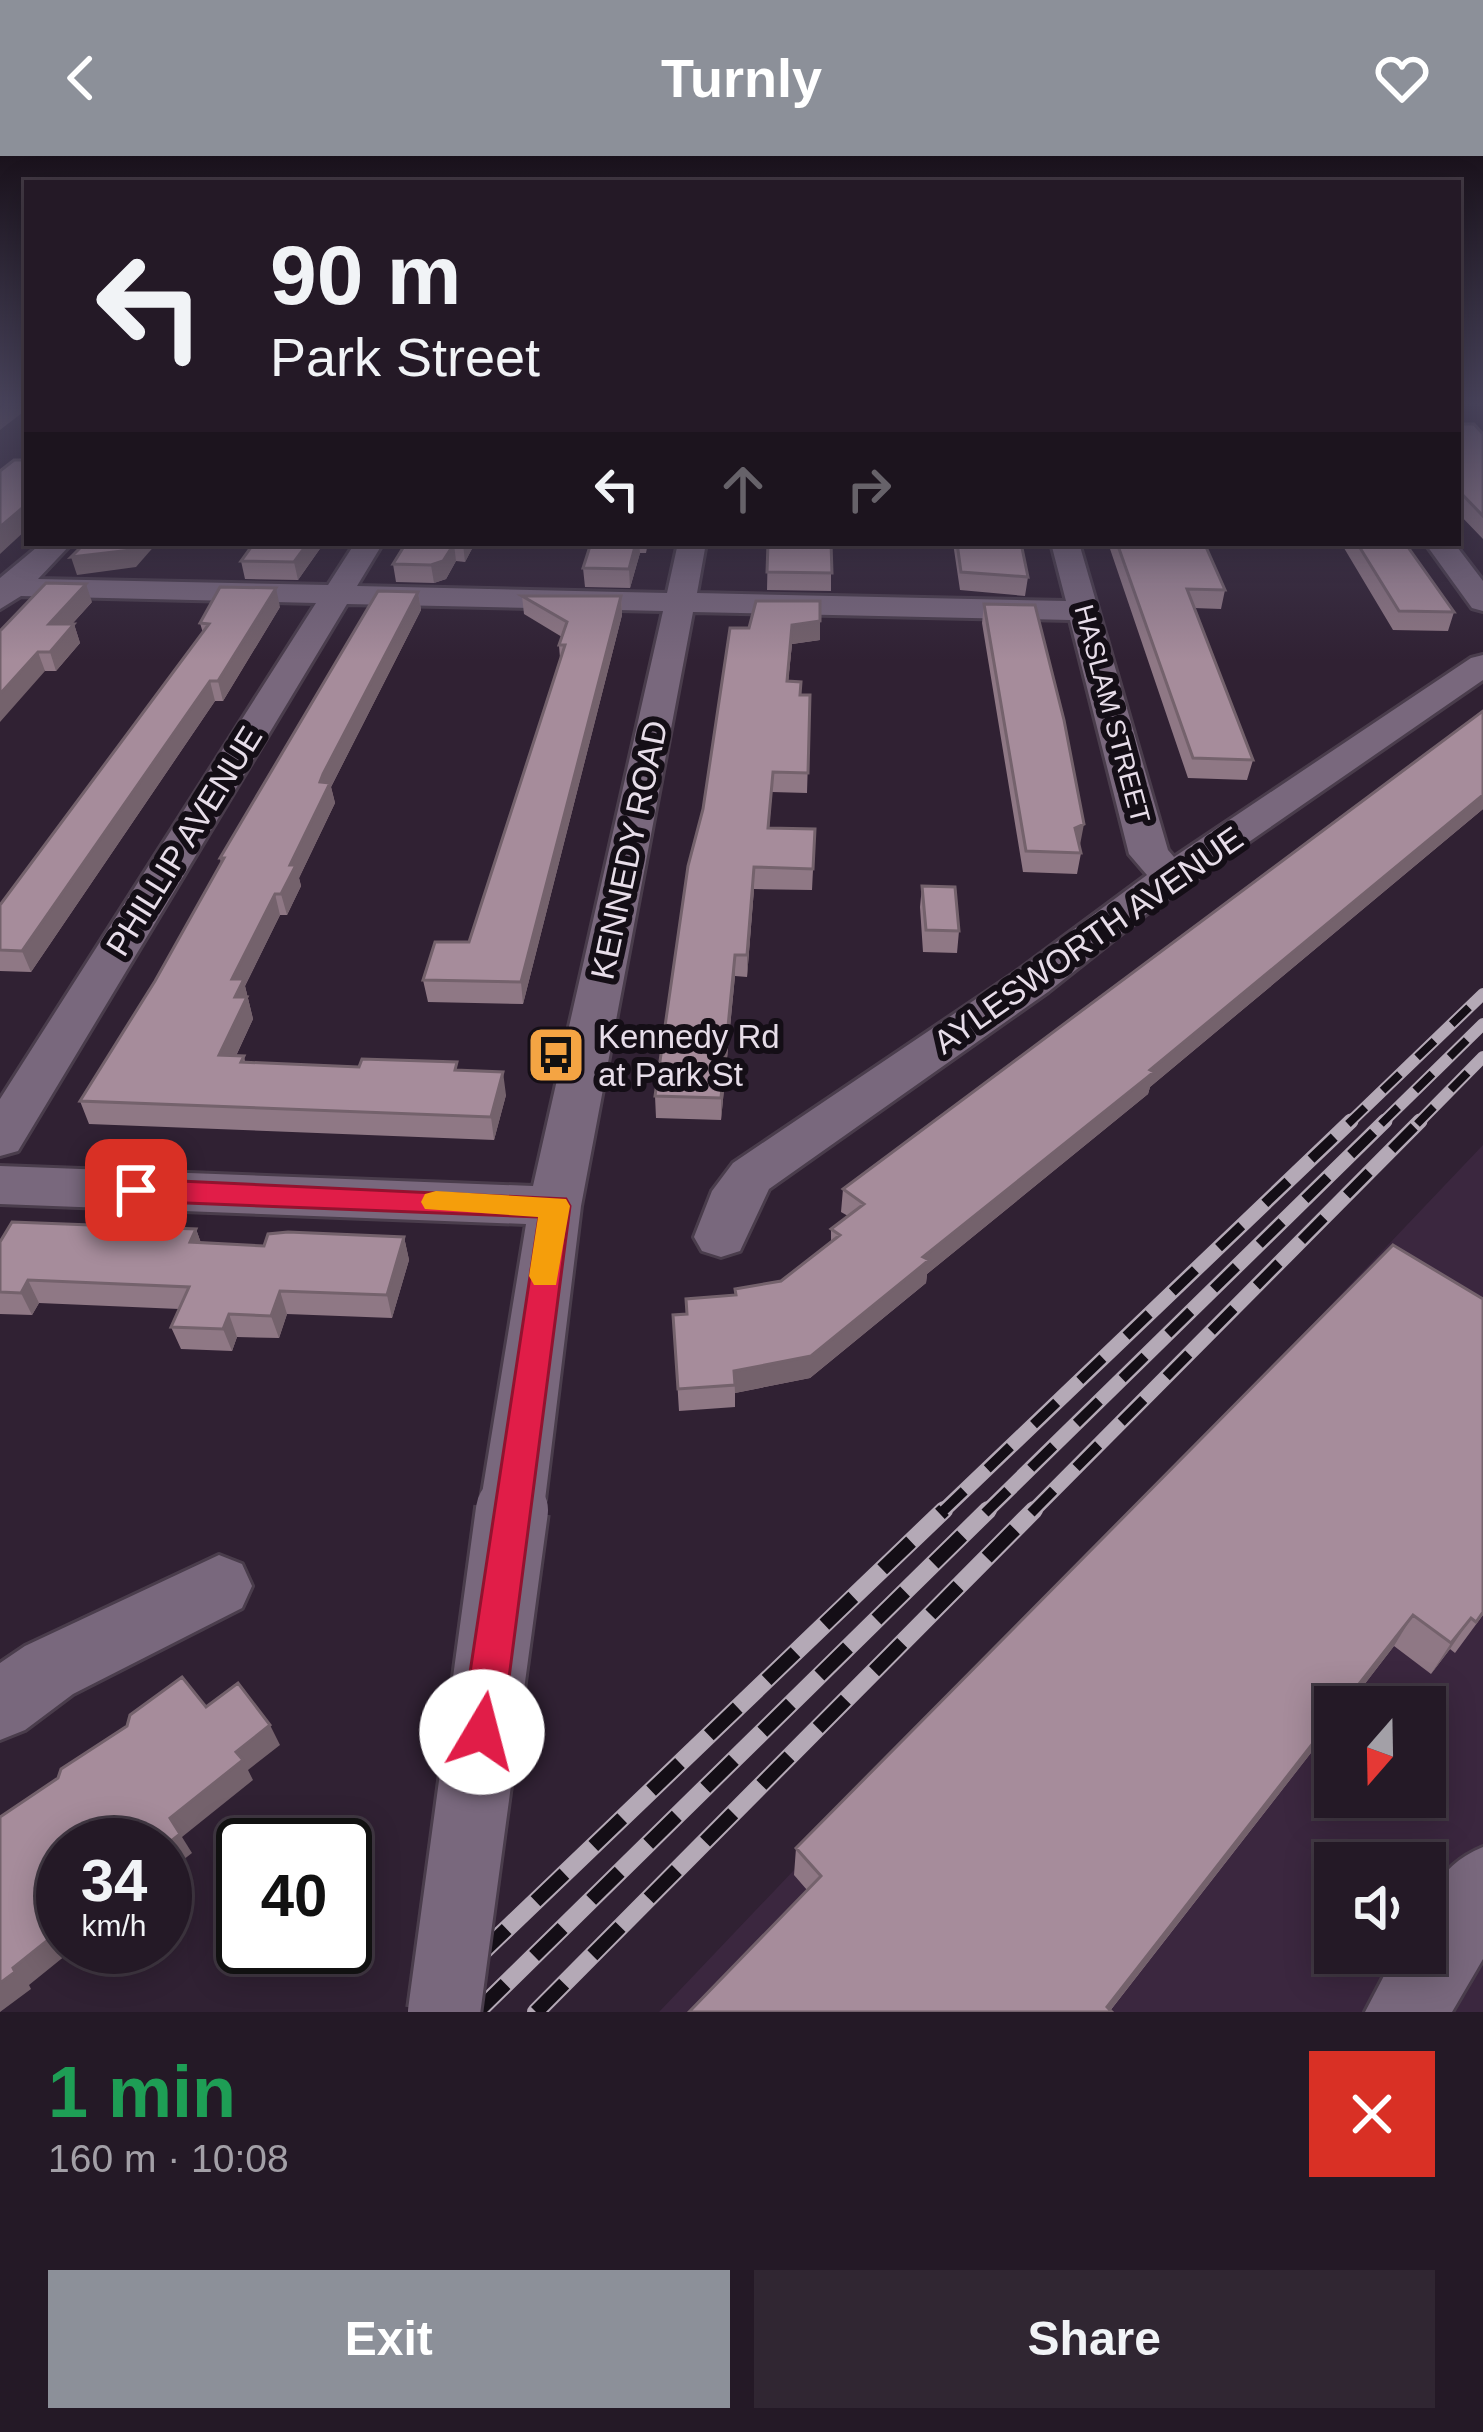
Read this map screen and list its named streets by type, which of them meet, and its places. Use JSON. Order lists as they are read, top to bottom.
{
  "streets": {
    "street": [
      "HASLAM STREET",
      "PHILLIP AVENUE",
      "KENNEDY ROAD",
      "AYLESWORTH AVENUE"
    ]
  },
  "crossings": [
    ["HASLAM STREET", "AYLESWORTH AVENUE"]
  ],
  "places": {
    "bus stop": ["Kennedy Rd at Park St"]
  },
  "north": "bottom",
  "page": {
    "header": "Turnly",
    "turn": ["90 m", "Park Street"],
    "speed": "34 km/h",
    "limit": "40",
    "heading": ["1 min", "160 m · 10:08"],
    "buttons": ["Exit", "Share"]
  }
}
